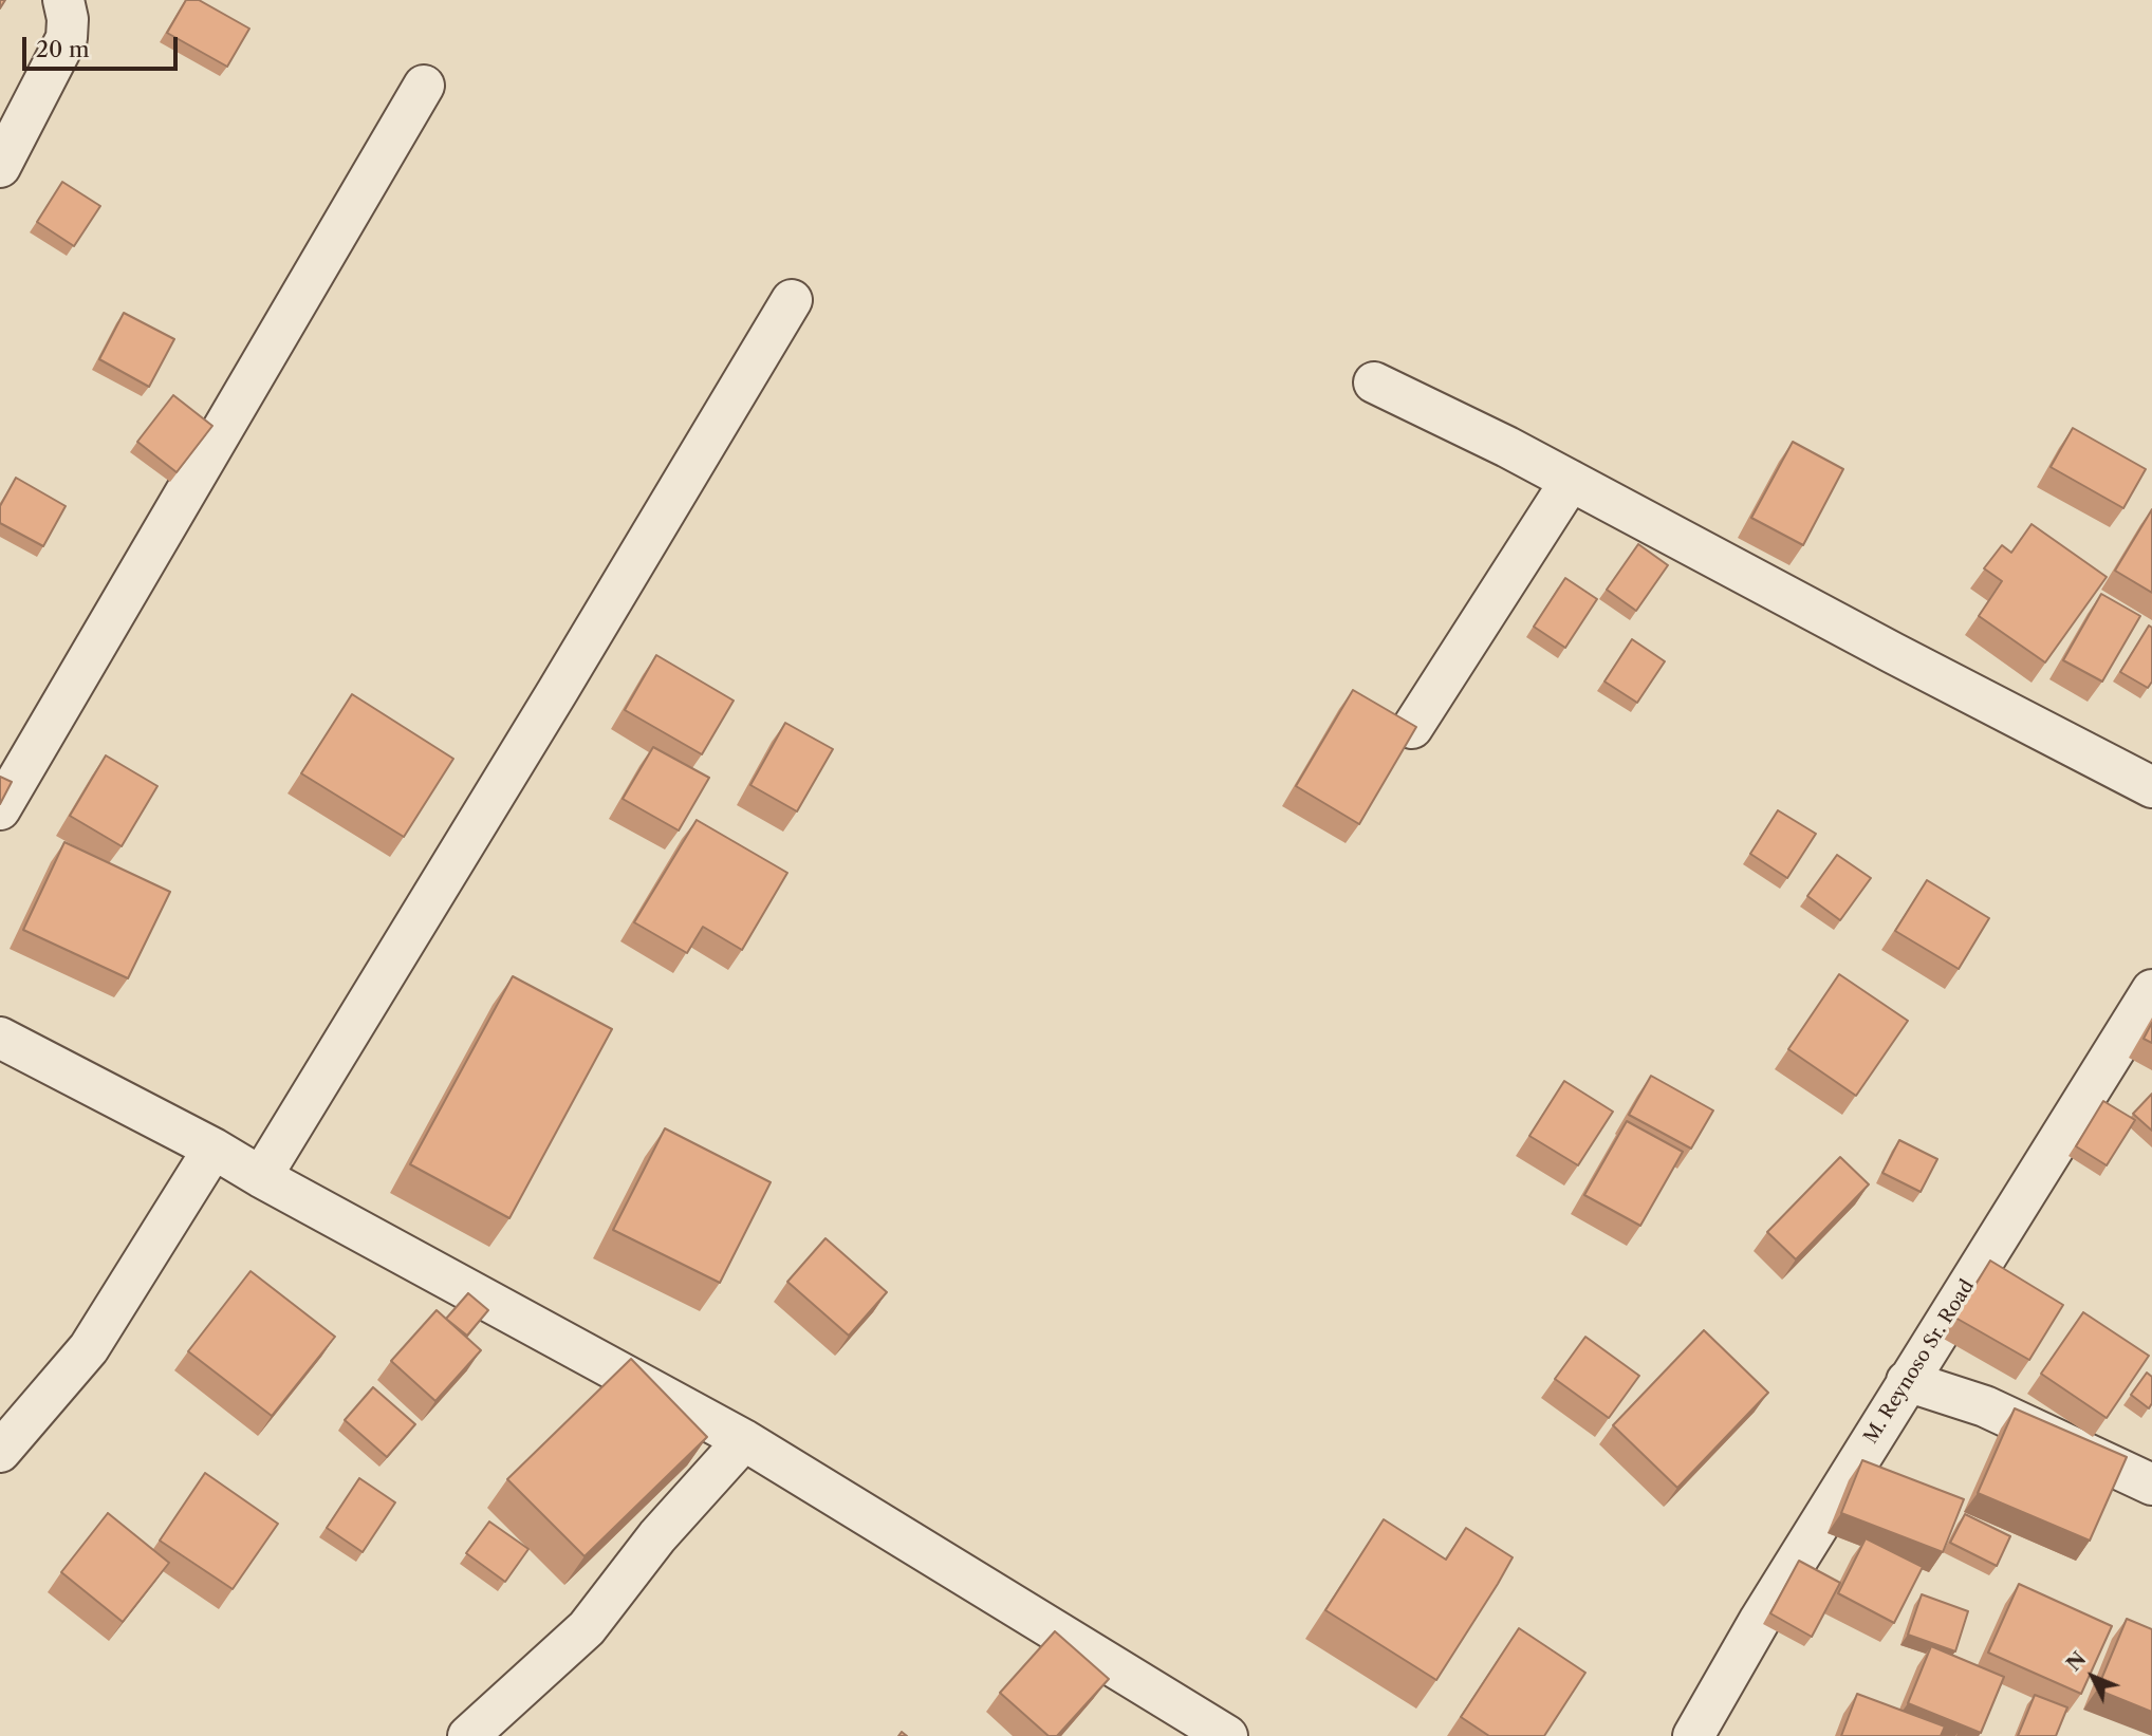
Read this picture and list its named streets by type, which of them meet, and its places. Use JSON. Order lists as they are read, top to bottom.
{
  "streets": {
    "street": ["M. Reynoso Sr. Road"]
  },
  "scale_bar": "20 m",
  "north": "top left"
}
